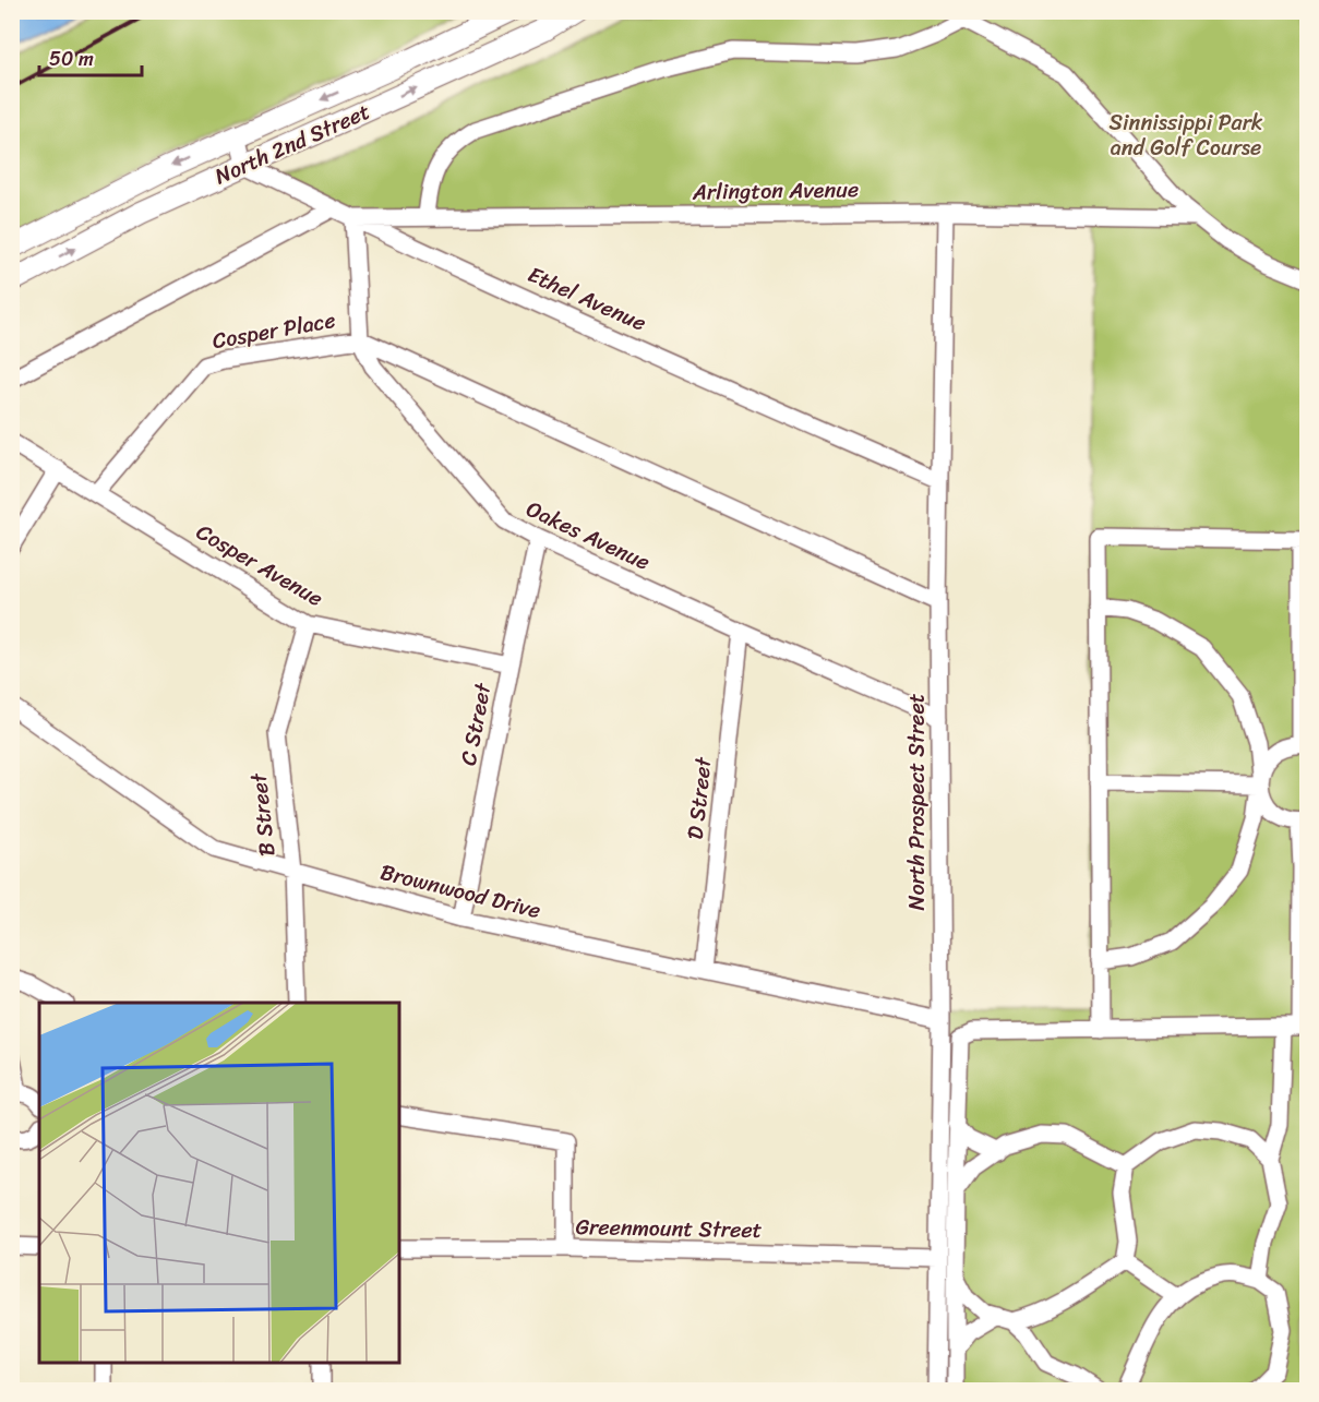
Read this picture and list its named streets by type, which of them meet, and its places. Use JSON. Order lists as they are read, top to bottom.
{
  "streets": {
    "main road": ["North 2nd Street"],
    "street": [
      "Arlington Avenue",
      "Ethel Avenue",
      "Cosper Place",
      "Oakes Avenue",
      "Cosper Avenue",
      "C Street",
      "D Street",
      "North Prospect Street",
      "B Street",
      "Brownwood Drive",
      "Greenmount Street"
    ]
  },
  "crossings": [
    ["North 2nd Street", "Ethel Avenue"],
    ["Arlington Avenue", "Ethel Avenue"],
    ["Arlington Avenue", "Oakes Avenue"],
    ["Arlington Avenue", "North Prospect Street"],
    ["Ethel Avenue", "Oakes Avenue"],
    ["Ethel Avenue", "North Prospect Street"],
    ["Cosper Place", "Oakes Avenue"],
    ["Cosper Place", "Cosper Avenue"],
    ["Oakes Avenue", "C Street"],
    ["Oakes Avenue", "D Street"],
    ["Oakes Avenue", "North Prospect Street"],
    ["Cosper Avenue", "C Street"],
    ["Cosper Avenue", "B Street"],
    ["C Street", "Brownwood Drive"],
    ["D Street", "Brownwood Drive"],
    ["North Prospect Street", "Brownwood Drive"],
    ["North Prospect Street", "Greenmount Street"],
    ["B Street", "Brownwood Drive"]
  ],
  "parks": ["Sinnissippi Park and Golf Course"],
  "scale_bar": "50 m"
}
